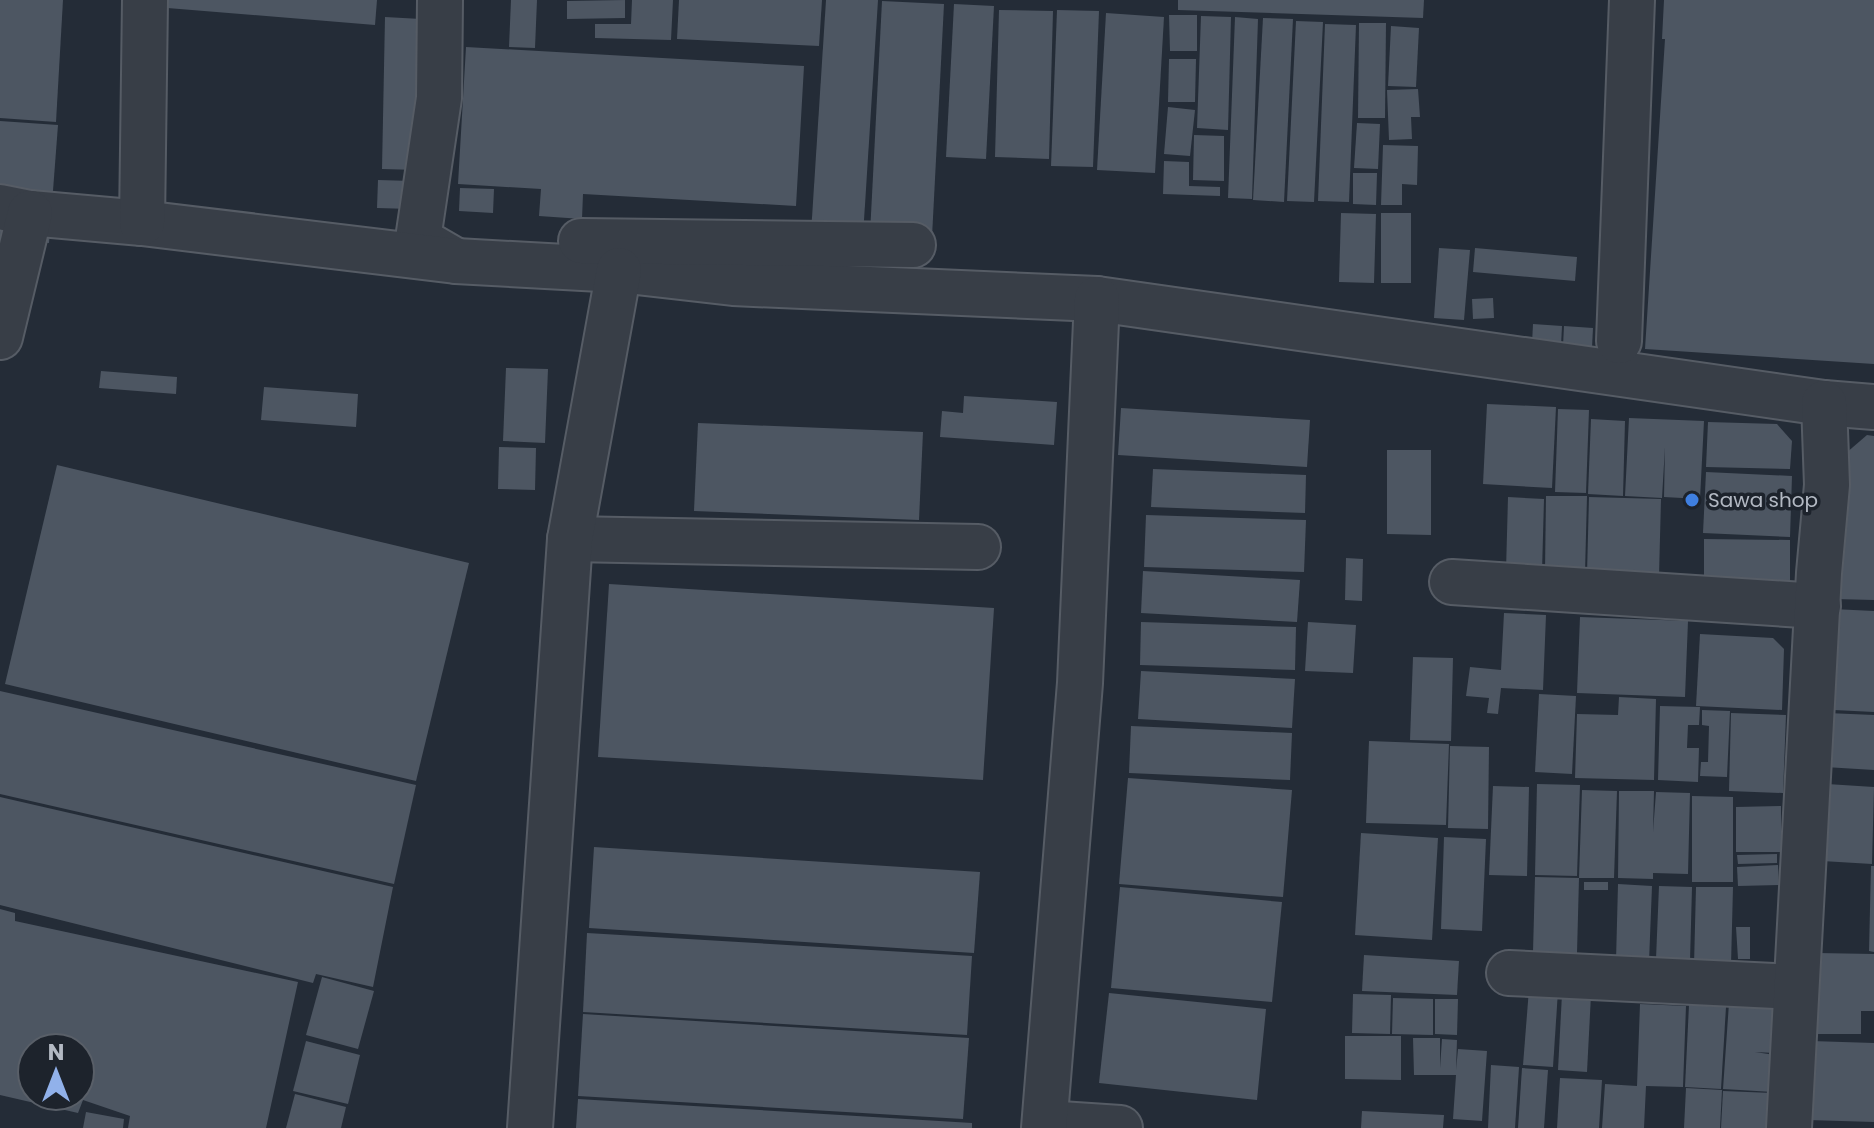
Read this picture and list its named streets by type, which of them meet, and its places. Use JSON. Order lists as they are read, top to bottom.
{
  "places": ["Sawa shop"],
  "north": "top"
}
